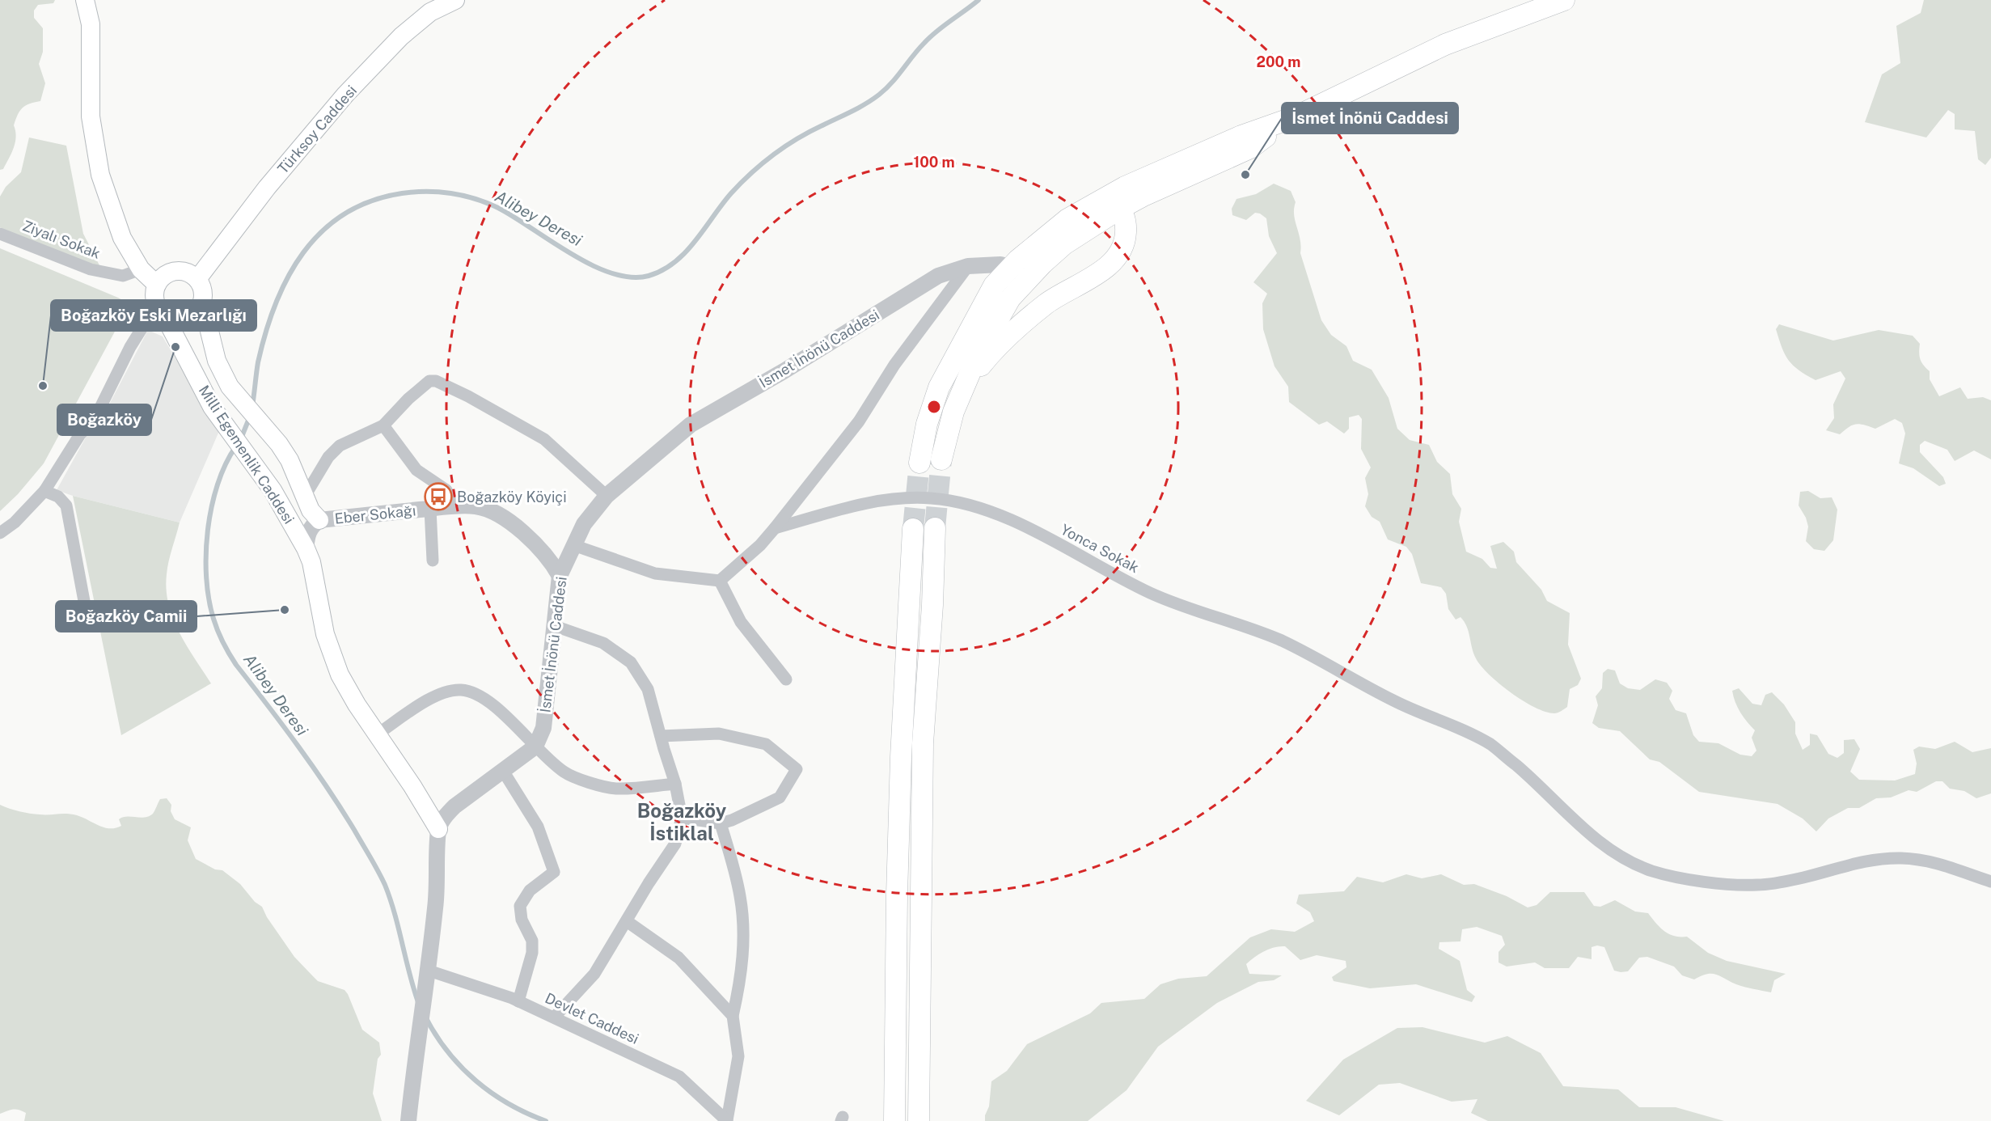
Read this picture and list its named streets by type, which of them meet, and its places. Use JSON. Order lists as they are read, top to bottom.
{
  "streets": {
    "main road": ["Türksoy Caddesi", "Milli Egemenlik Caddesi"],
    "street": [
      "Ziyalı Sokak",
      "İsmet İnönü Caddesi",
      "Eber Sokağı",
      "Yonca Sokak",
      "Devlet Caddesi"
    ]
  },
  "crossings": [
    ["Türksoy Caddesi", "Milli Egemenlik Caddesi"],
    ["İsmet İnönü Caddesi", "Eber Sokağı"],
    ["Milli Egemenlik Caddesi", "Eber Sokağı"]
  ],
  "districts": ["Boğazköy İstiklal"],
  "water": ["Alibey Deresi"],
  "places": {
    "other": [
      "İsmet İnönü Caddesi",
      "Boğazköy",
      "Boğazköy Eski Mezarlığı",
      "Boğazköy Camii"
    ],
    "bus stop": ["Boğazköy Köyiçi"]
  },
  "rings": ["200 m", "100 m"]
}
